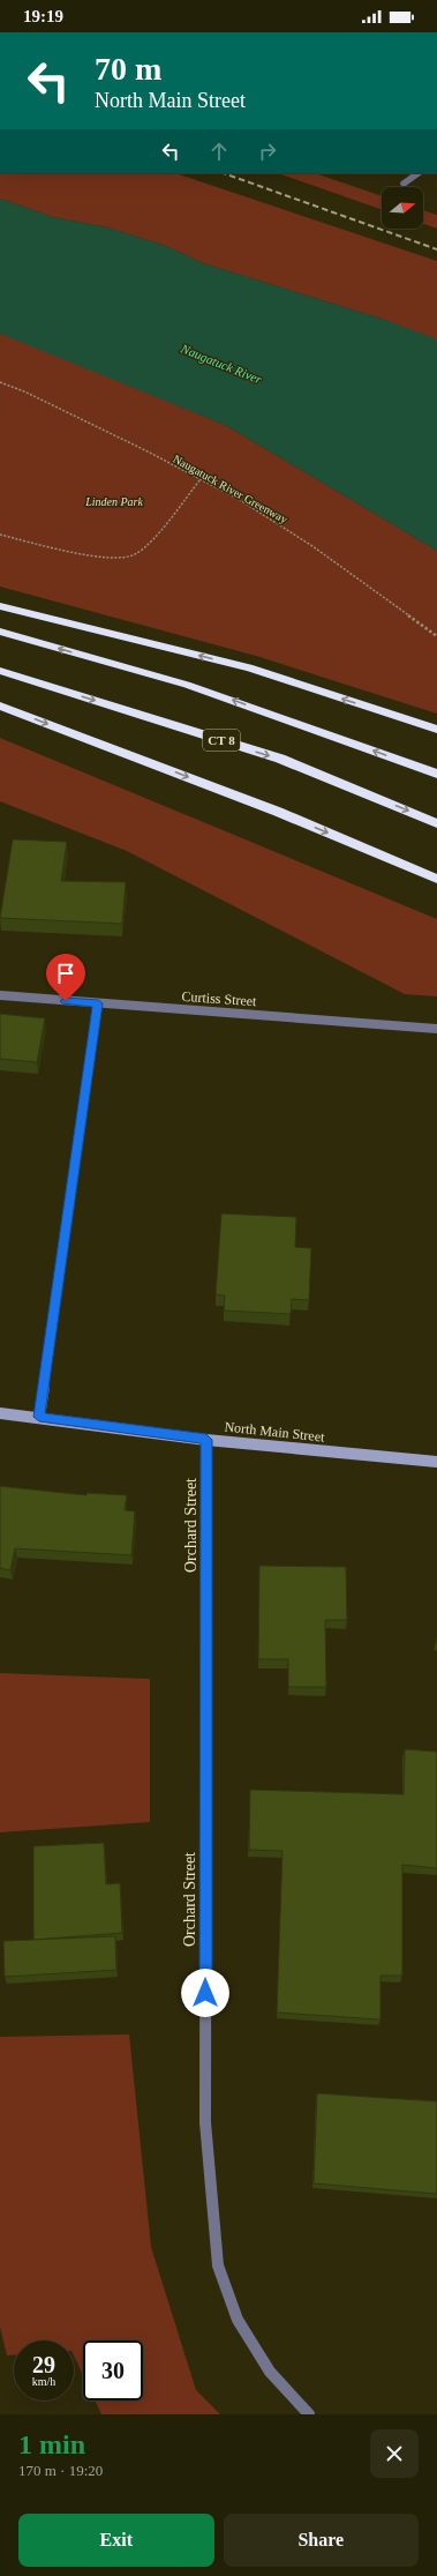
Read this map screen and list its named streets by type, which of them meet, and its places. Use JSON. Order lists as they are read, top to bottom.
{
  "streets": {
    "highway": ["CT 8"],
    "main road": ["North Main Street"],
    "street": ["Curtiss Street", "Orchard Street"],
    "path": ["Naugatuck River Greenway"]
  },
  "crossings": [
    ["North Main Street", "Orchard Street"]
  ],
  "water": ["Naugatuck River"],
  "parks": ["Linden Park"],
  "north": "right",
  "page": {
    "status": "19:19",
    "turn": ["70 m", "North Main Street"],
    "speed": "29 km/h",
    "limit": "30",
    "heading": ["1 min", "170 m · 19:20"],
    "buttons": ["Exit", "Share"]
  }
}
